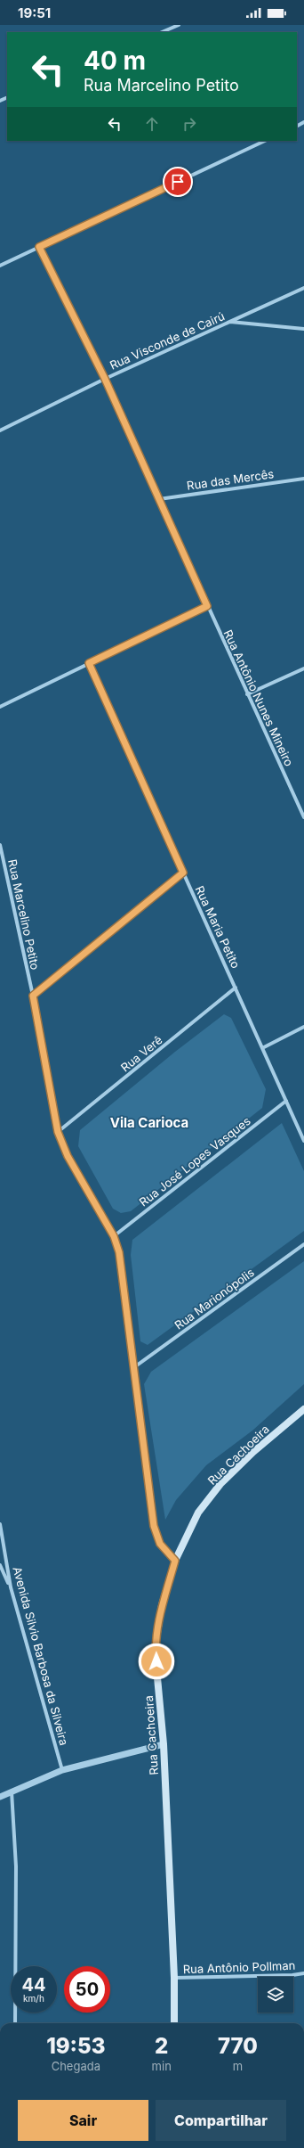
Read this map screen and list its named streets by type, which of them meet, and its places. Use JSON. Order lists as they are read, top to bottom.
{
  "streets": {
    "main road": ["Rua Cachoeira"],
    "street": [
      "Rua Visconde de Cairú",
      "Rua das Mercês",
      "Rua Antônio Nunes Mineiro",
      "Rua Marcelino Petito",
      "Rua Maria Petito",
      "Rua Verê",
      "Rua José Lopes Vasques",
      "Rua Marionópolis",
      "Avenida Silvio Barbosa da Silveira",
      "Rua Antônio Pollman"
    ]
  },
  "crossings": [
    ["Rua Visconde de Cairú", "Rua Antônio Nunes Mineiro"],
    ["Rua das Mercês", "Rua Antônio Nunes Mineiro"],
    ["Rua Marcelino Petito", "Rua Verê"],
    ["Rua Marcelino Petito", "Rua José Lopes Vasques"],
    ["Rua Marcelino Petito", "Rua Marionópolis"],
    ["Rua Marcelino Petito", "Rua Cachoeira"],
    ["Rua Maria Petito", "Rua Verê"],
    ["Rua Maria Petito", "Rua José Lopes Vasques"],
    ["Rua Cachoeira", "Rua Antônio Pollman"]
  ],
  "districts": ["Vila Carioca"],
  "page": {
    "status": "19:51",
    "turn": ["40 m", "Rua Marcelino Petito"],
    "speed": "44 km/h",
    "limit": "50",
    "eta": [
      "19:53",
      "Chegada",
      "2",
      "min",
      "770",
      "m"
    ],
    "buttons": ["Sair", "Compartilhar"]
  }
}
